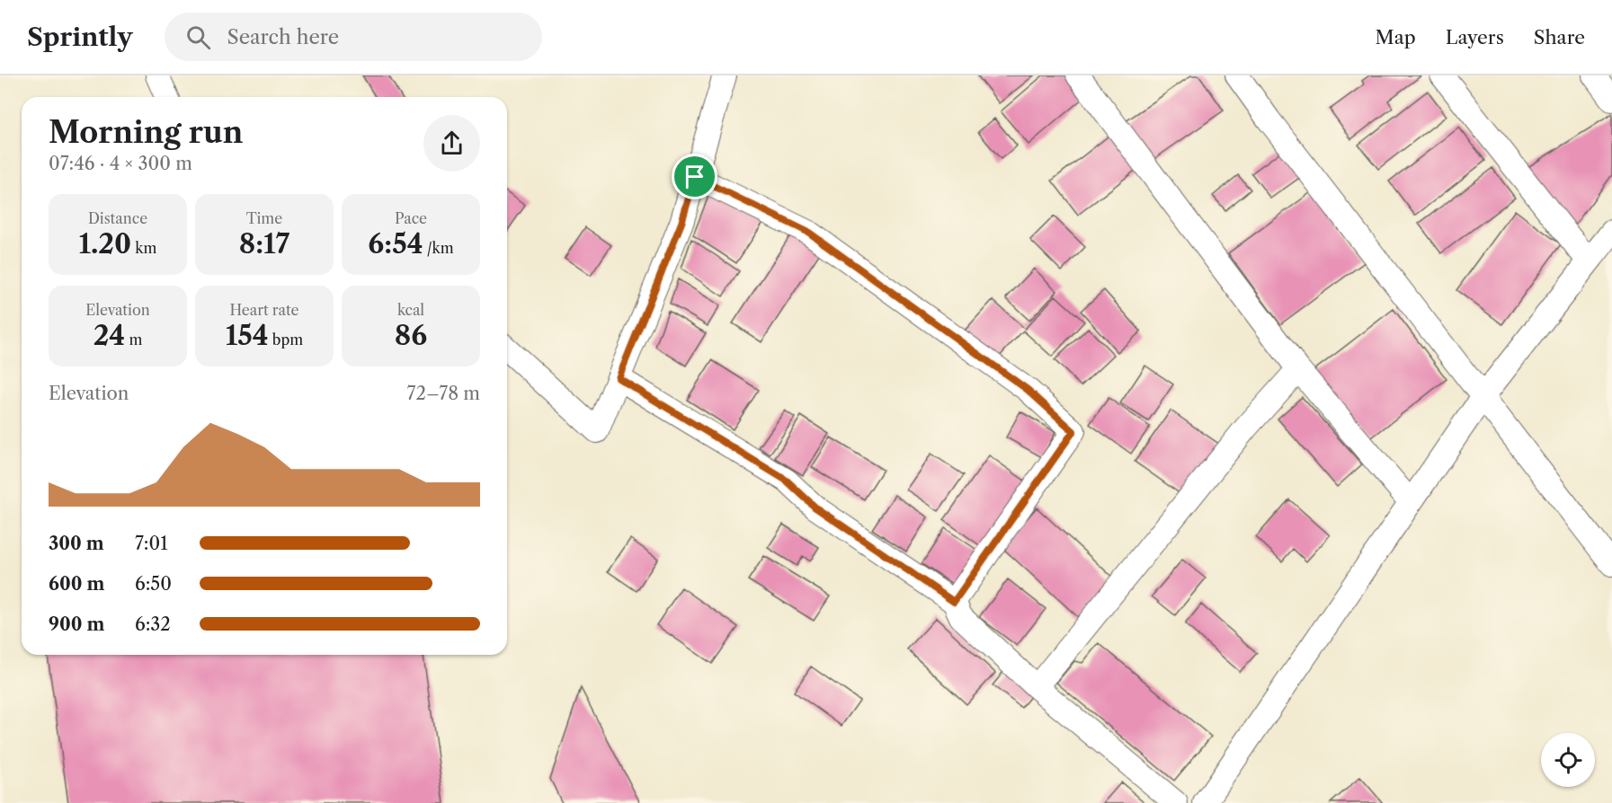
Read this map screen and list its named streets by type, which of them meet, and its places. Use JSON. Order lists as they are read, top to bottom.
{
  "page": {
    "header": "Sprintly",
    "search": "Search here",
    "nav": ["Map", "Layers", "Share"],
    "heading": ["Morning run", "07:46 · 4 × 300 m"],
    "stats": [
      ["Distance", "1.20 km"],
      ["Time", "8:17"],
      ["Pace", "6:54 /km"],
      ["Elevation", "24 m"],
      ["Heart rate", "154 bpm"],
      ["kcal", "86"]
    ],
    "chart": ["Elevation", "72–78 m"],
    "list": [
      {
        "name": "300 m",
        "note": "7:01"
      },
      {
        "name": "600 m",
        "note": "6:50"
      },
      {
        "name": "900 m",
        "note": "6:32"
      }
    ]
  }
}
